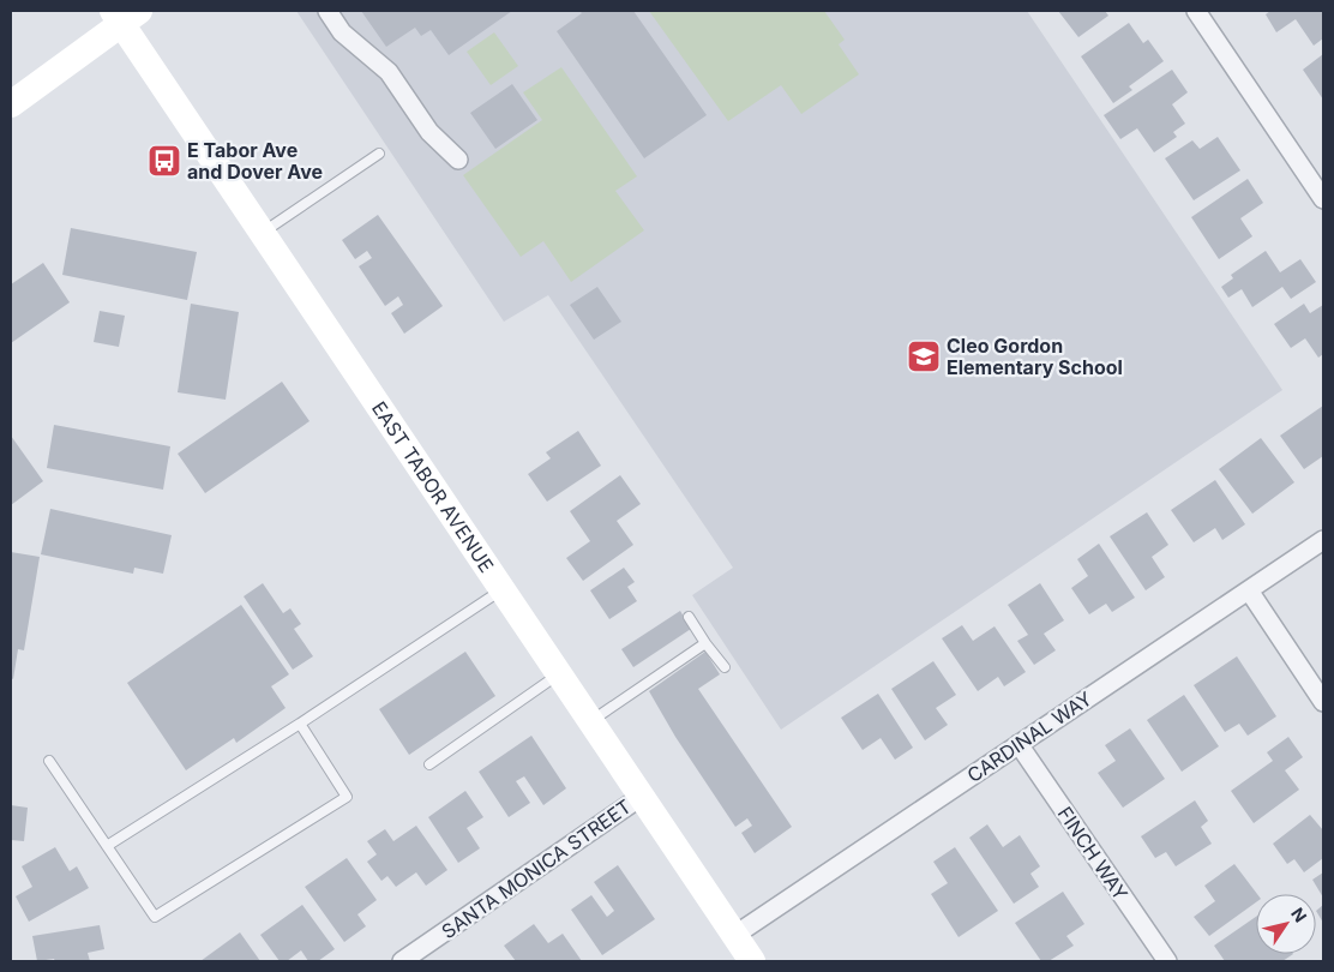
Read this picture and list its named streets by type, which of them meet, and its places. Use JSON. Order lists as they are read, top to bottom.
{
  "streets": {
    "main road": ["EAST TABOR AVENUE"],
    "street": ["CARDINAL WAY", "FINCH WAY", "SANTA MONICA STREET"]
  },
  "crossings": [
    ["EAST TABOR AVENUE", "CARDINAL WAY"],
    ["EAST TABOR AVENUE", "SANTA MONICA STREET"],
    ["CARDINAL WAY", "FINCH WAY"]
  ],
  "places": {
    "bus stop": ["E Tabor Ave and Dover Ave"],
    "school or university": ["Cleo Gordon Elementary School"]
  },
  "north": "top right"
}
